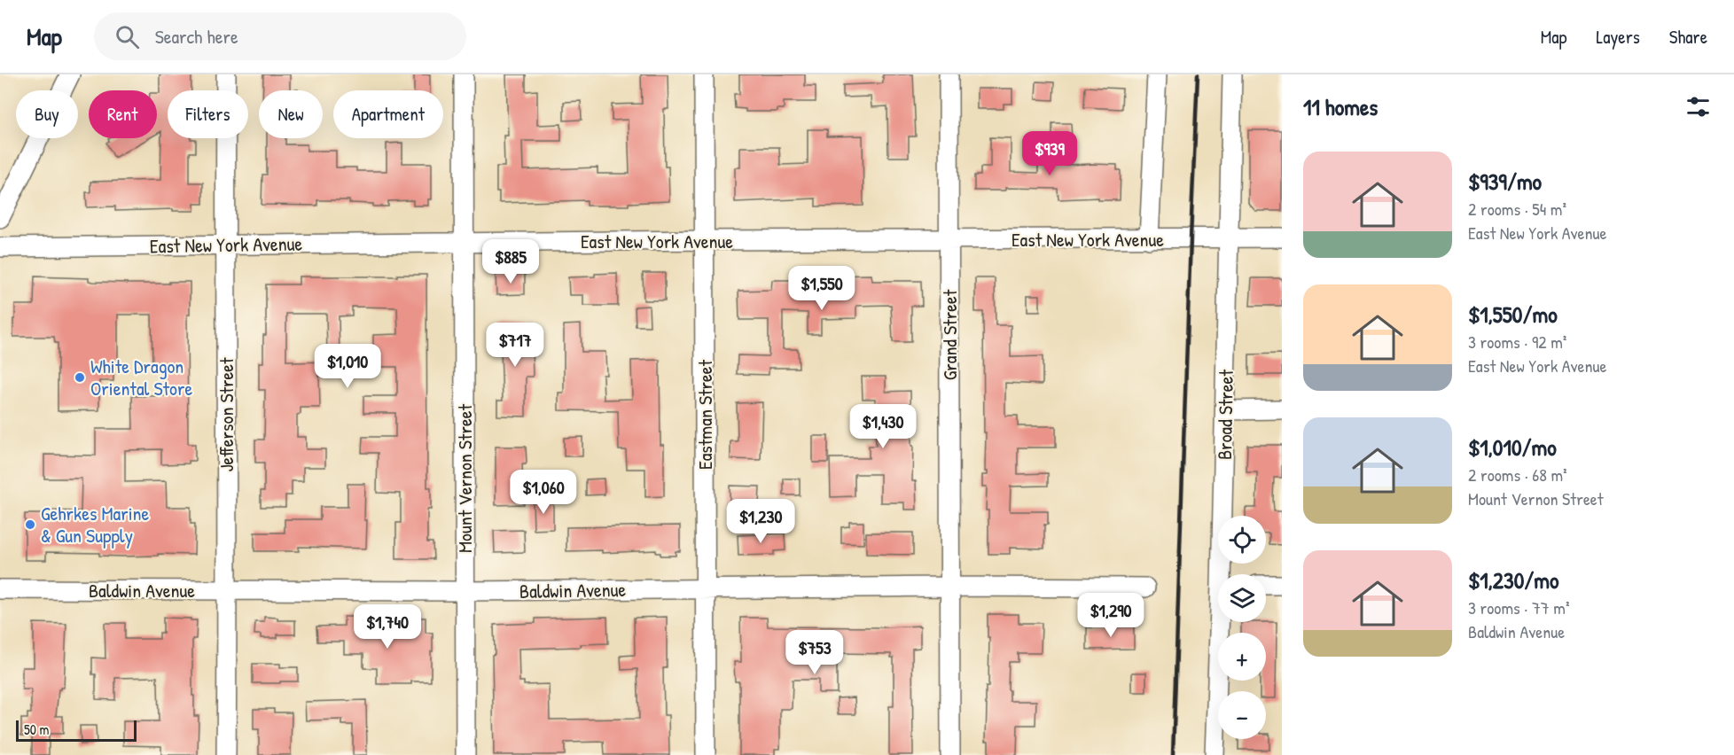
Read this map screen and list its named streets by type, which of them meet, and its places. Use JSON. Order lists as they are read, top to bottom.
{
  "streets": {
    "street": [
      "East New York Avenue",
      "Grand Street",
      "Jefferson Street",
      "Eastman Street",
      "Broad Street",
      "Mount Vernon Street",
      "Baldwin Avenue"
    ]
  },
  "crossings": [
    ["East New York Avenue", "Grand Street"],
    ["East New York Avenue", "Jefferson Street"],
    ["East New York Avenue", "Eastman Street"],
    ["East New York Avenue", "Broad Street"],
    ["East New York Avenue", "Mount Vernon Street"],
    ["Grand Street", "Baldwin Avenue"],
    ["Jefferson Street", "Baldwin Avenue"],
    ["Eastman Street", "Baldwin Avenue"],
    ["Mount Vernon Street", "Baldwin Avenue"]
  ],
  "places": ["White Dragon Oriental Store", "Gehrkes Marine & Gun Supply"],
  "scale_bar": "50 m",
  "page": {
    "header": "Map",
    "search": "Search here",
    "nav": ["Map", "Layers", "Share"],
    "heading": "11 homes",
    "chip": [
      "Buy",
      "Rent",
      "Filters",
      "New",
      "Apartment"
    ],
    "price": [
      "$939",
      "$885",
      "$1,550",
      "$717",
      "$1,010",
      "$1,430",
      "$1,060",
      "$1,230",
      "$1,290",
      "$1,740",
      "$753"
    ],
    "list": [
      {
        "name": "$939/mo",
        "note": "2 rooms · 54 m² · East New York Avenue"
      },
      {
        "name": "$1,550/mo",
        "note": "3 rooms · 92 m² · East New York Avenue"
      },
      {
        "name": "$1,010/mo",
        "note": "2 rooms · 68 m² · Mount Vernon Street"
      },
      {
        "name": "$1,230/mo",
        "note": "3 rooms · 77 m² · Baldwin Avenue"
      }
    ],
    "map_buttons": ["+", "−"],
    "scale": "50 m"
  }
}
